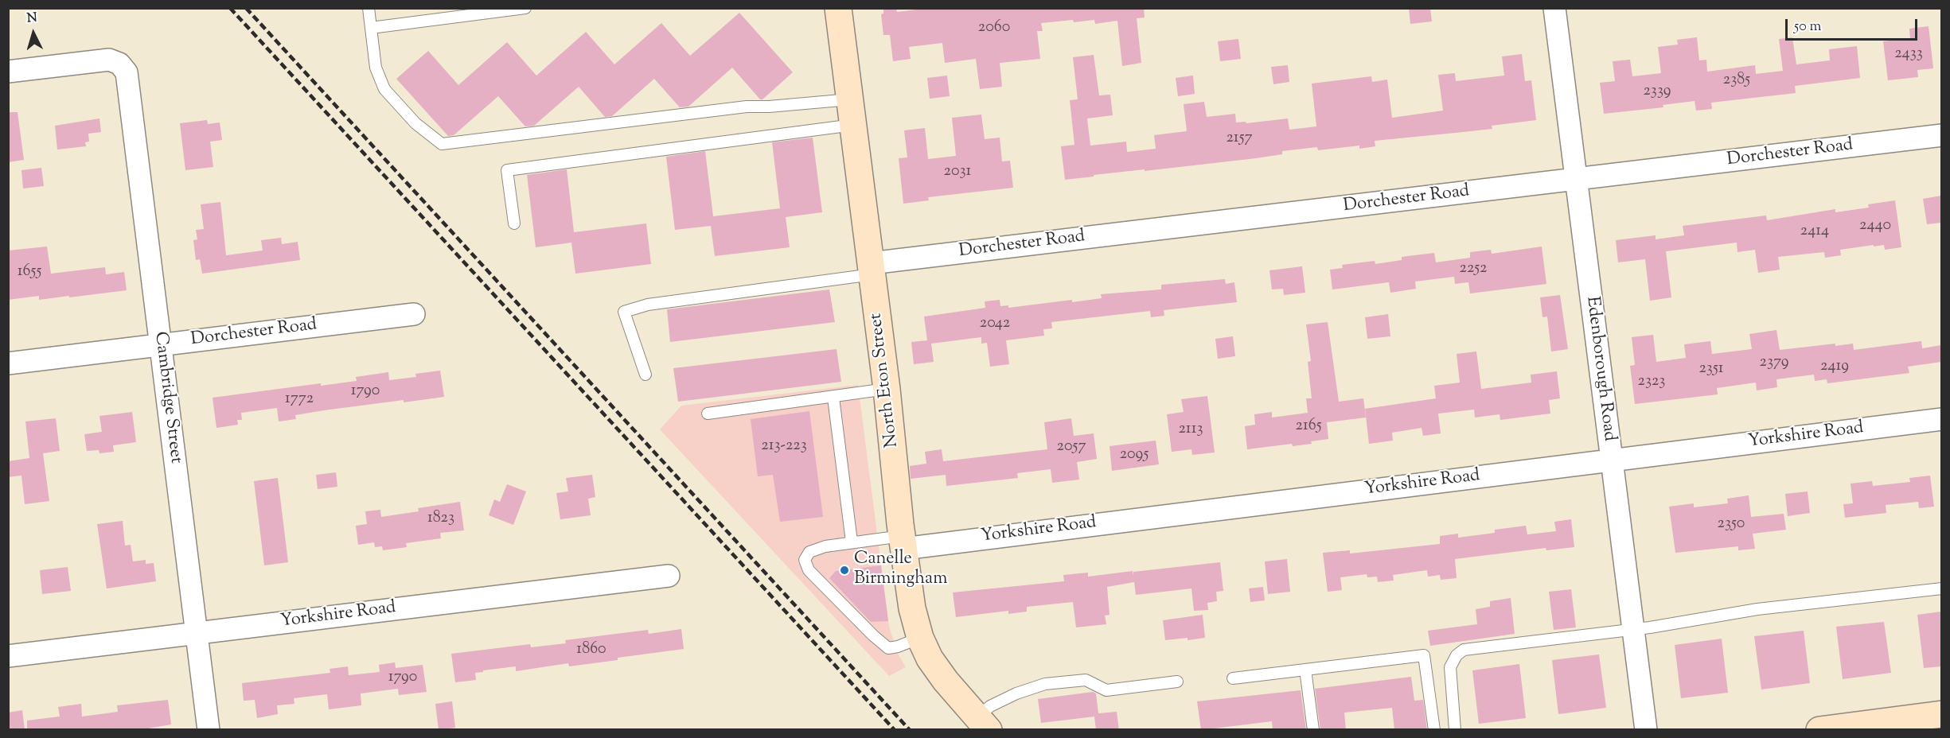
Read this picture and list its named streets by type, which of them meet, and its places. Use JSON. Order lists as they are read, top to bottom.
{
  "streets": {
    "street": [
      "Dorchester Road",
      "Edenborough Road",
      "North Eton Street",
      "Cambridge Street",
      "Yorkshire Road"
    ]
  },
  "crossings": [
    ["Dorchester Road", "Edenborough Road"],
    ["Dorchester Road", "North Eton Street"],
    ["Dorchester Road", "Cambridge Street"],
    ["Edenborough Road", "Yorkshire Road"],
    ["North Eton Street", "Yorkshire Road"],
    ["Cambridge Street", "Yorkshire Road"]
  ],
  "places": ["Canelle Birmingham"],
  "house_numbers": [
    "2060",
    "2433",
    "2385",
    "2339",
    "2157",
    "2031",
    "2440",
    "2414",
    "2252",
    "1655",
    "2042",
    "2379",
    "2419",
    "2351",
    "2323",
    "1790",
    "1772",
    "2165",
    "2113",
    "213-223",
    "2057",
    "2095",
    "1823",
    "2350",
    "1860",
    "1790"
  ],
  "scale_bar": "50 m",
  "north": "top"
}
